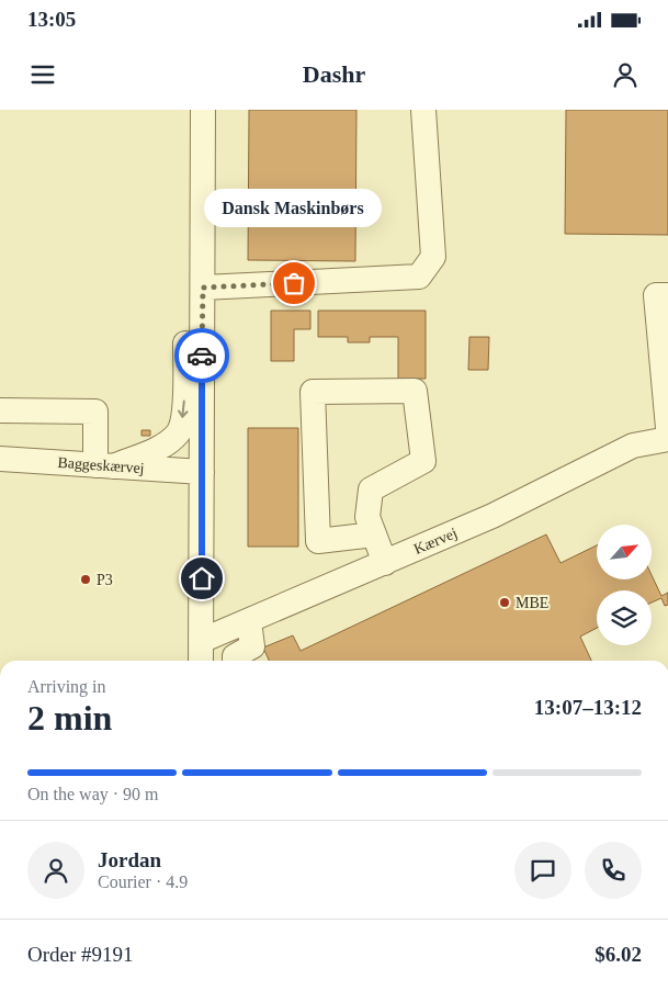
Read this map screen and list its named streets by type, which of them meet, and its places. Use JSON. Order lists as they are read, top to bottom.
{
  "streets": {
    "street": ["Baggeskærvej", "Kærvej"]
  },
  "places": ["Dansk Maskinbørs", "P3", "MBE"],
  "north": "top right",
  "page": {
    "status": "13:05",
    "header": "Dashr",
    "bubble": "Dansk Maskinbørs",
    "heading": ["2 min", "Arriving in", "13:07–13:12"],
    "panel": [
      "Jordan",
      "Courier · 4.9",
      "Order #9191",
      "$6.02"
    ],
    "bar": "On the way · 90 m"
  }
}
